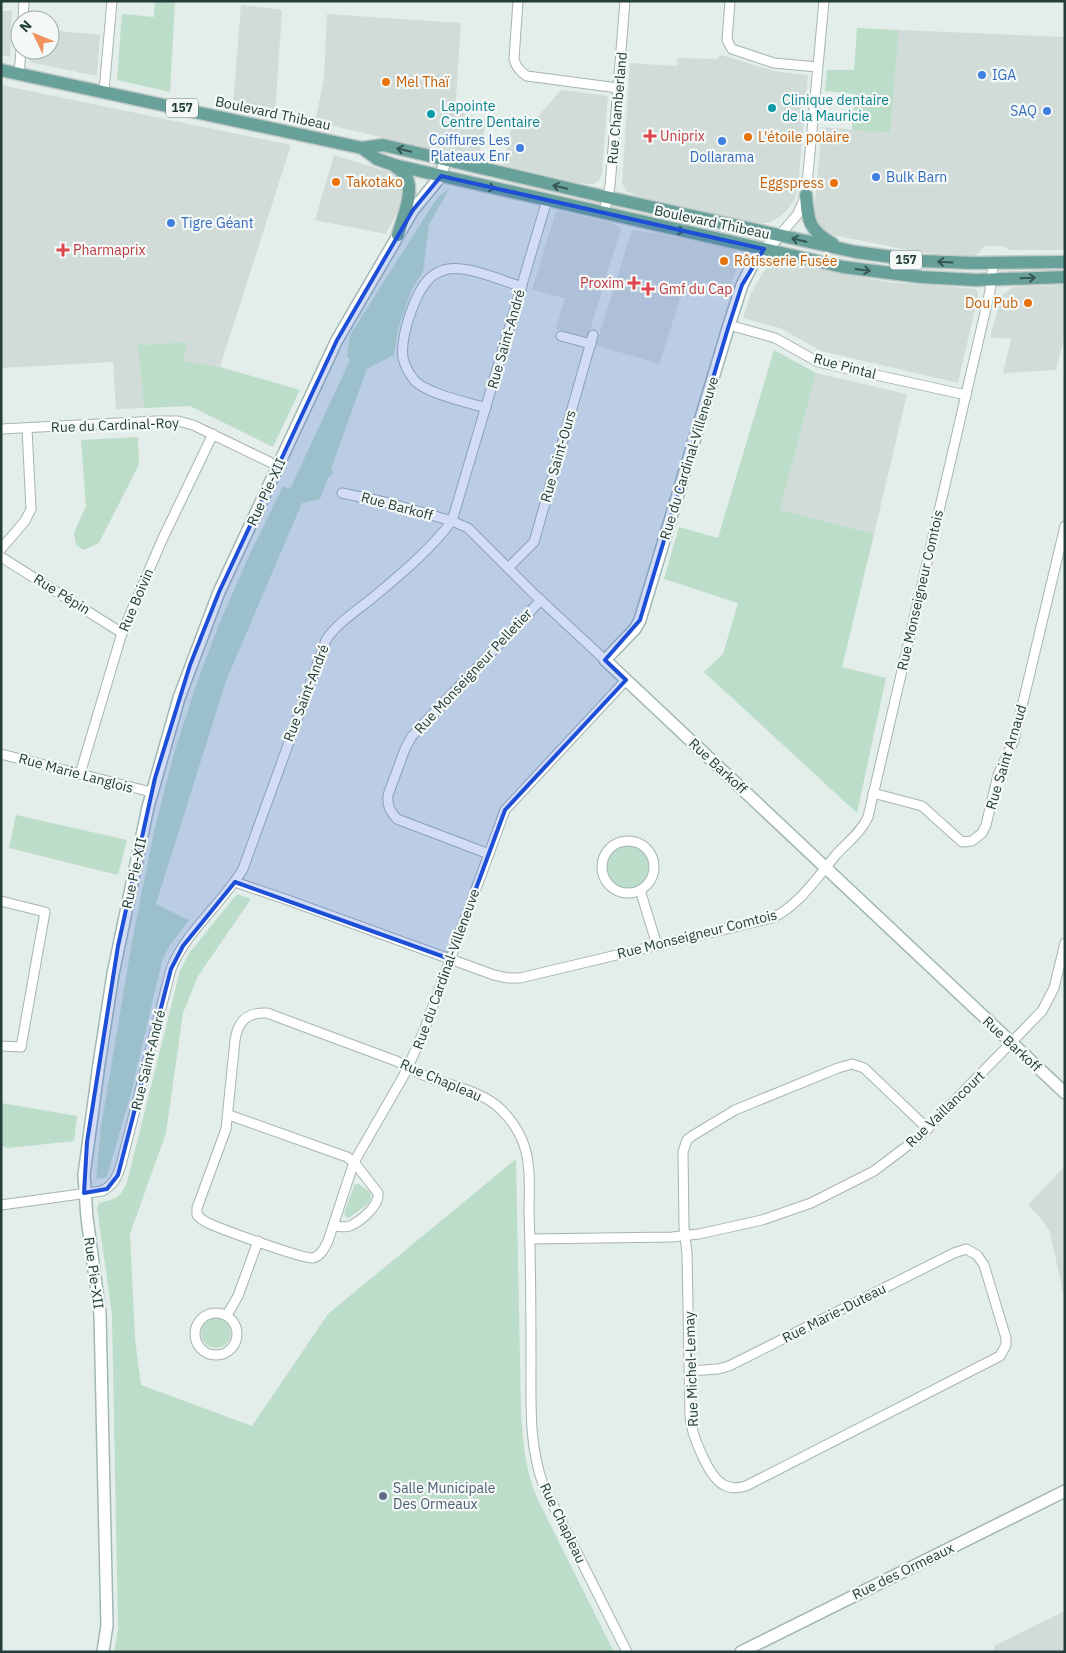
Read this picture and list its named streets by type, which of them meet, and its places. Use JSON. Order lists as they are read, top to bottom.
{
  "streets": {
    "main road": ["157", "Boulevard Thibeau"],
    "street": [
      "Rue Chamberland",
      "Rue Saint-André",
      "Rue Pintal",
      "Rue du Cardinal-Roy",
      "Rue Saint-Ours",
      "Rue du Cardinal-Villeneuve",
      "Rue Pie-XII",
      "Rue Barkoff",
      "Rue Monseigneur Comtois",
      "Rue Pépin",
      "Rue Boivin",
      "Rue Monseigneur Pelletier",
      "Rue Saint Arnaud",
      "Rue Marie Langlois",
      "Rue Chapleau",
      "Rue Vaillancourt",
      "Rue Marie-Duteau",
      "Rue Michel-Lemay",
      "Rue des Ormeaux"
    ]
  },
  "crossings": [
    ["Rue Chamberland", "Boulevard Thibeau"],
    ["Boulevard Thibeau", "Rue Saint-André"],
    ["Boulevard Thibeau", "Rue du Cardinal-Villeneuve"],
    ["Boulevard Thibeau", "Rue Pie-XII"],
    ["Boulevard Thibeau", "Rue Monseigneur Comtois"],
    ["Rue Saint-André", "Rue Pie-XII"],
    ["Rue Saint-André", "Rue Barkoff"],
    ["Rue Saint-André", "Rue Monseigneur Comtois"],
    ["Rue Pintal", "Rue du Cardinal-Villeneuve"],
    ["Rue Pintal", "Rue Monseigneur Comtois"],
    ["Rue du Cardinal-Roy", "Rue Pie-XII"],
    ["Rue du Cardinal-Roy", "Rue Boivin"],
    ["Rue Saint-Ours", "Rue Barkoff"],
    ["Rue du Cardinal-Villeneuve", "Rue Barkoff"],
    ["Rue du Cardinal-Villeneuve", "Rue Monseigneur Comtois"],
    ["Rue du Cardinal-Villeneuve", "Rue Monseigneur Pelletier"],
    ["Rue du Cardinal-Villeneuve", "Rue Chapleau"],
    ["Rue Pie-XII", "Rue Marie Langlois"],
    ["Rue Barkoff", "Rue Monseigneur Comtois"],
    ["Rue Barkoff", "Rue Monseigneur Pelletier"],
    ["Rue Barkoff", "Rue Vaillancourt"],
    ["Rue Monseigneur Comtois", "Rue Saint Arnaud"],
    ["Rue Pépin", "Rue Boivin"],
    ["Rue Boivin", "Rue Marie Langlois"],
    ["Rue Chapleau", "Rue Vaillancourt"],
    ["Rue Vaillancourt", "Rue Michel-Lemay"],
    ["Rue Marie-Duteau", "Rue Michel-Lemay"]
  ],
  "places": {
    "other": [
      "IGA",
      "Mel Thaï",
      "Clinique dentaire de la Mauricie",
      "SAQ",
      "Lapointe Centre Dentaire",
      "L'étoile polaire",
      "Dollarama",
      "Coiffures Les Plateaux Enr",
      "Bulk Barn",
      "Takotako",
      "Eggspress",
      "Tigre Géant",
      "Rôtisserie Fusée",
      "Dou Pub",
      "Salle Municipale Des Ormeaux"
    ],
    "health": [
      "Uniprix",
      "Pharmaprix",
      "Proxim",
      "Gmf du Cap"
    ]
  },
  "north": "top left"
}
